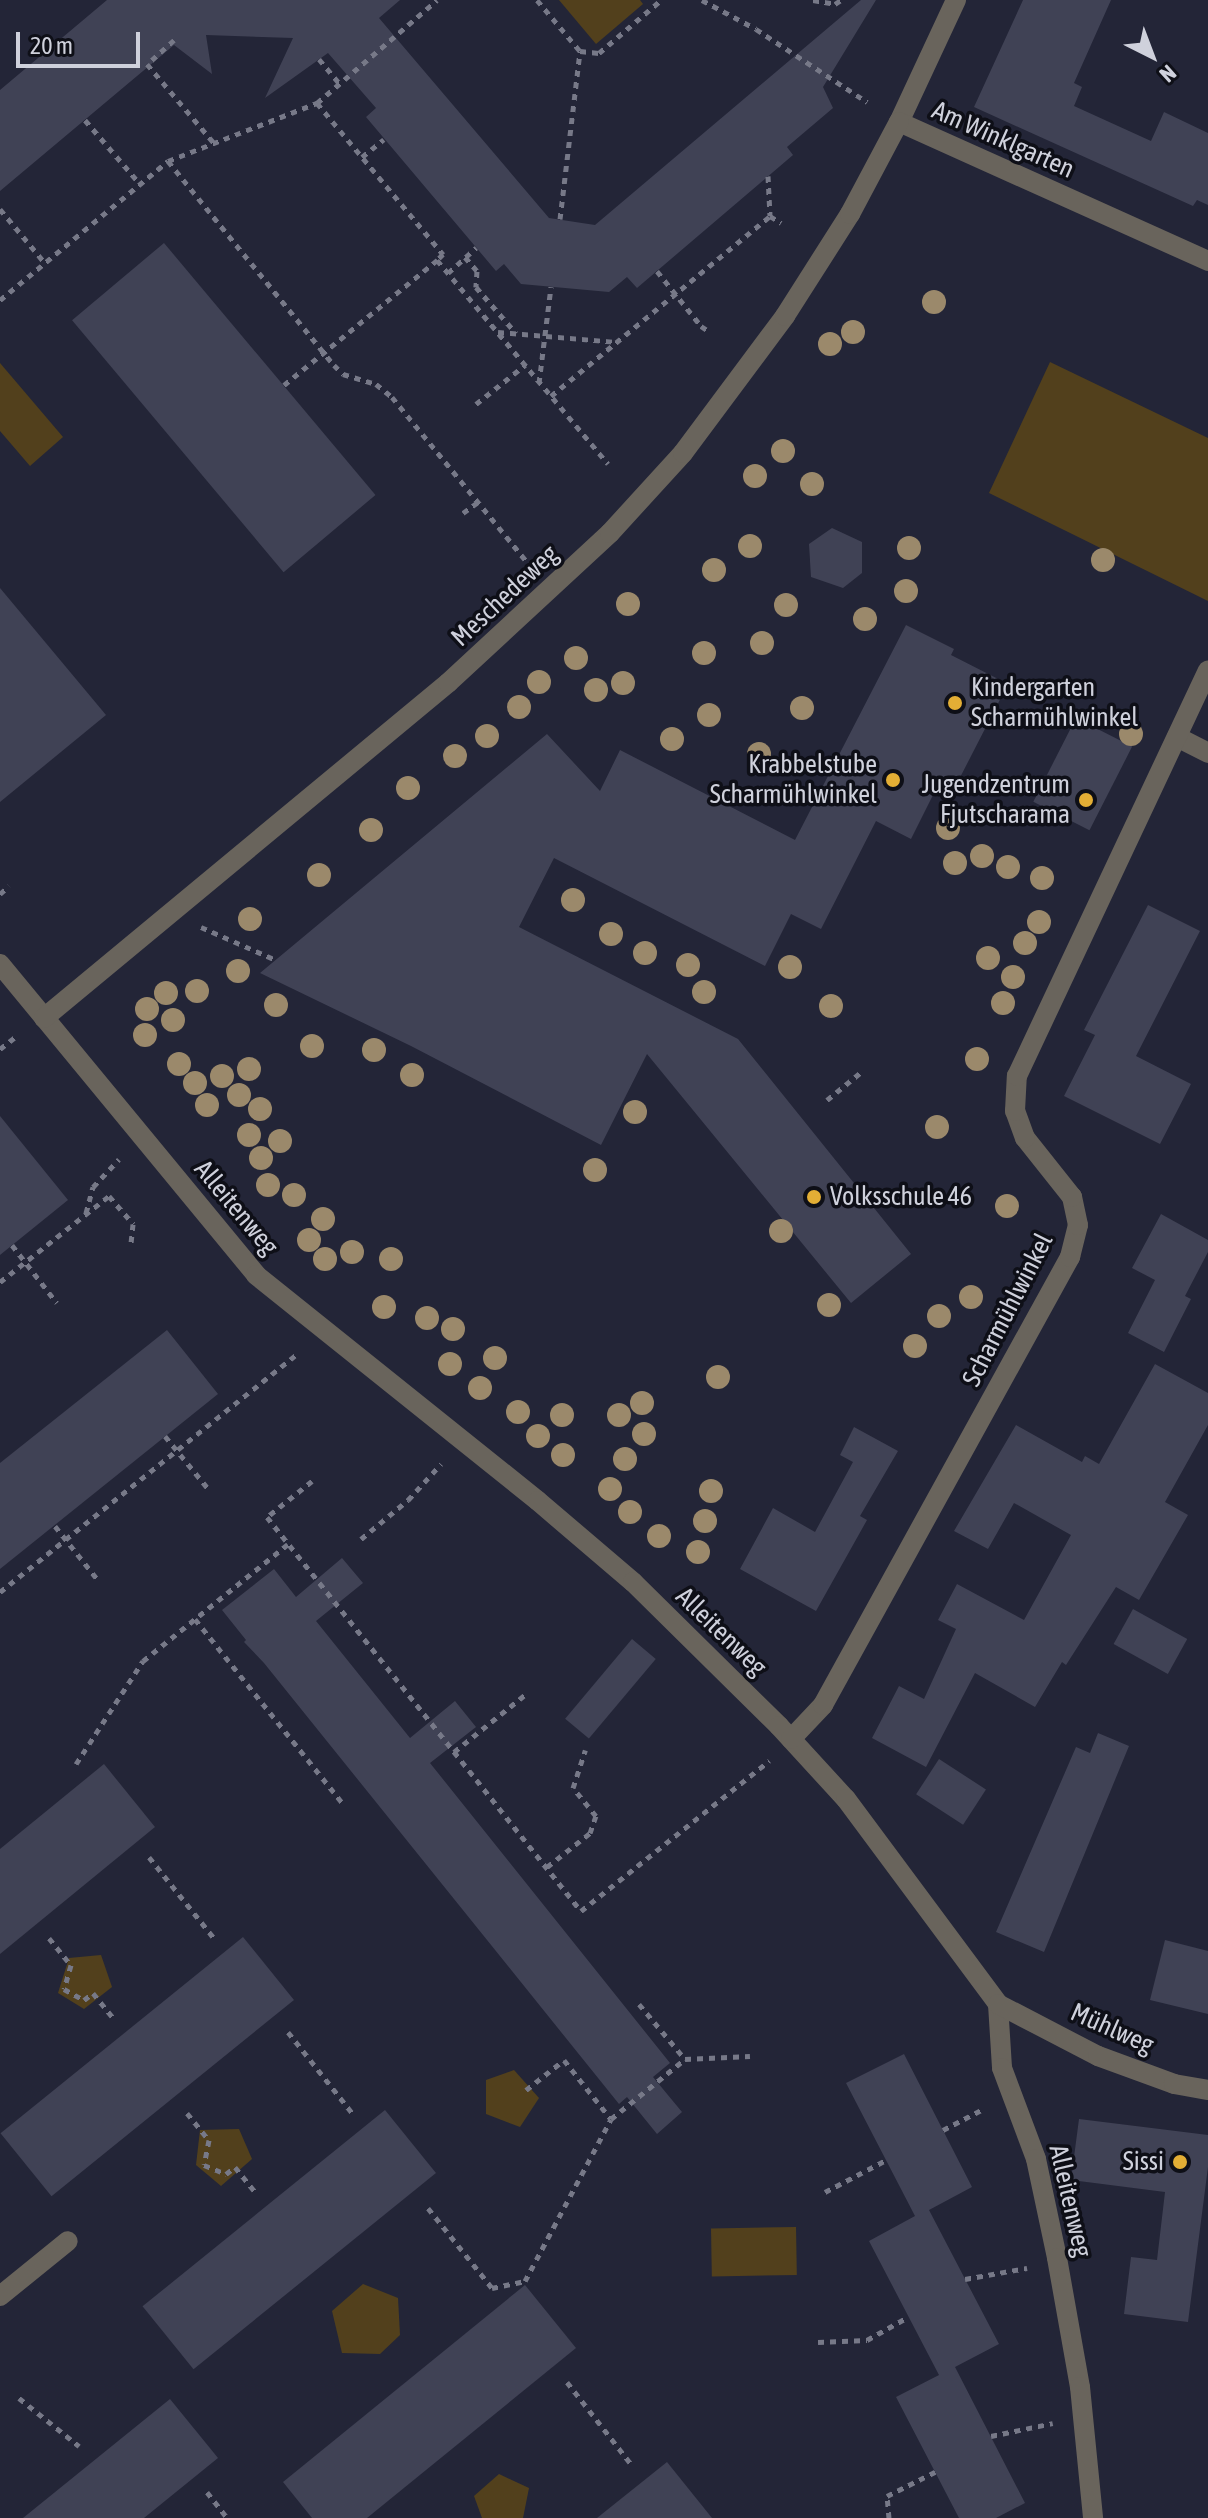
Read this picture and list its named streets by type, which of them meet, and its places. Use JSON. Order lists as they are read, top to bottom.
{
  "streets": {
    "street": [
      "Am Winklgarten",
      "Meschedeweg",
      "Alleitenweg",
      "Scharmühlwinkel",
      "Mühlweg"
    ]
  },
  "crossings": [
    ["Am Winklgarten", "Meschedeweg"],
    ["Meschedeweg", "Alleitenweg"],
    ["Alleitenweg", "Scharmühlwinkel"],
    ["Alleitenweg", "Mühlweg"]
  ],
  "places": [
    "Kindergarten Scharmühlwinkel",
    "Krabbelstube Scharmühlwinkel",
    "Jugendzentrum Fjutscharama",
    "Volksschule 46",
    "Sissi"
  ],
  "scale_bar": "20 m",
  "north": "bottom right"
}
